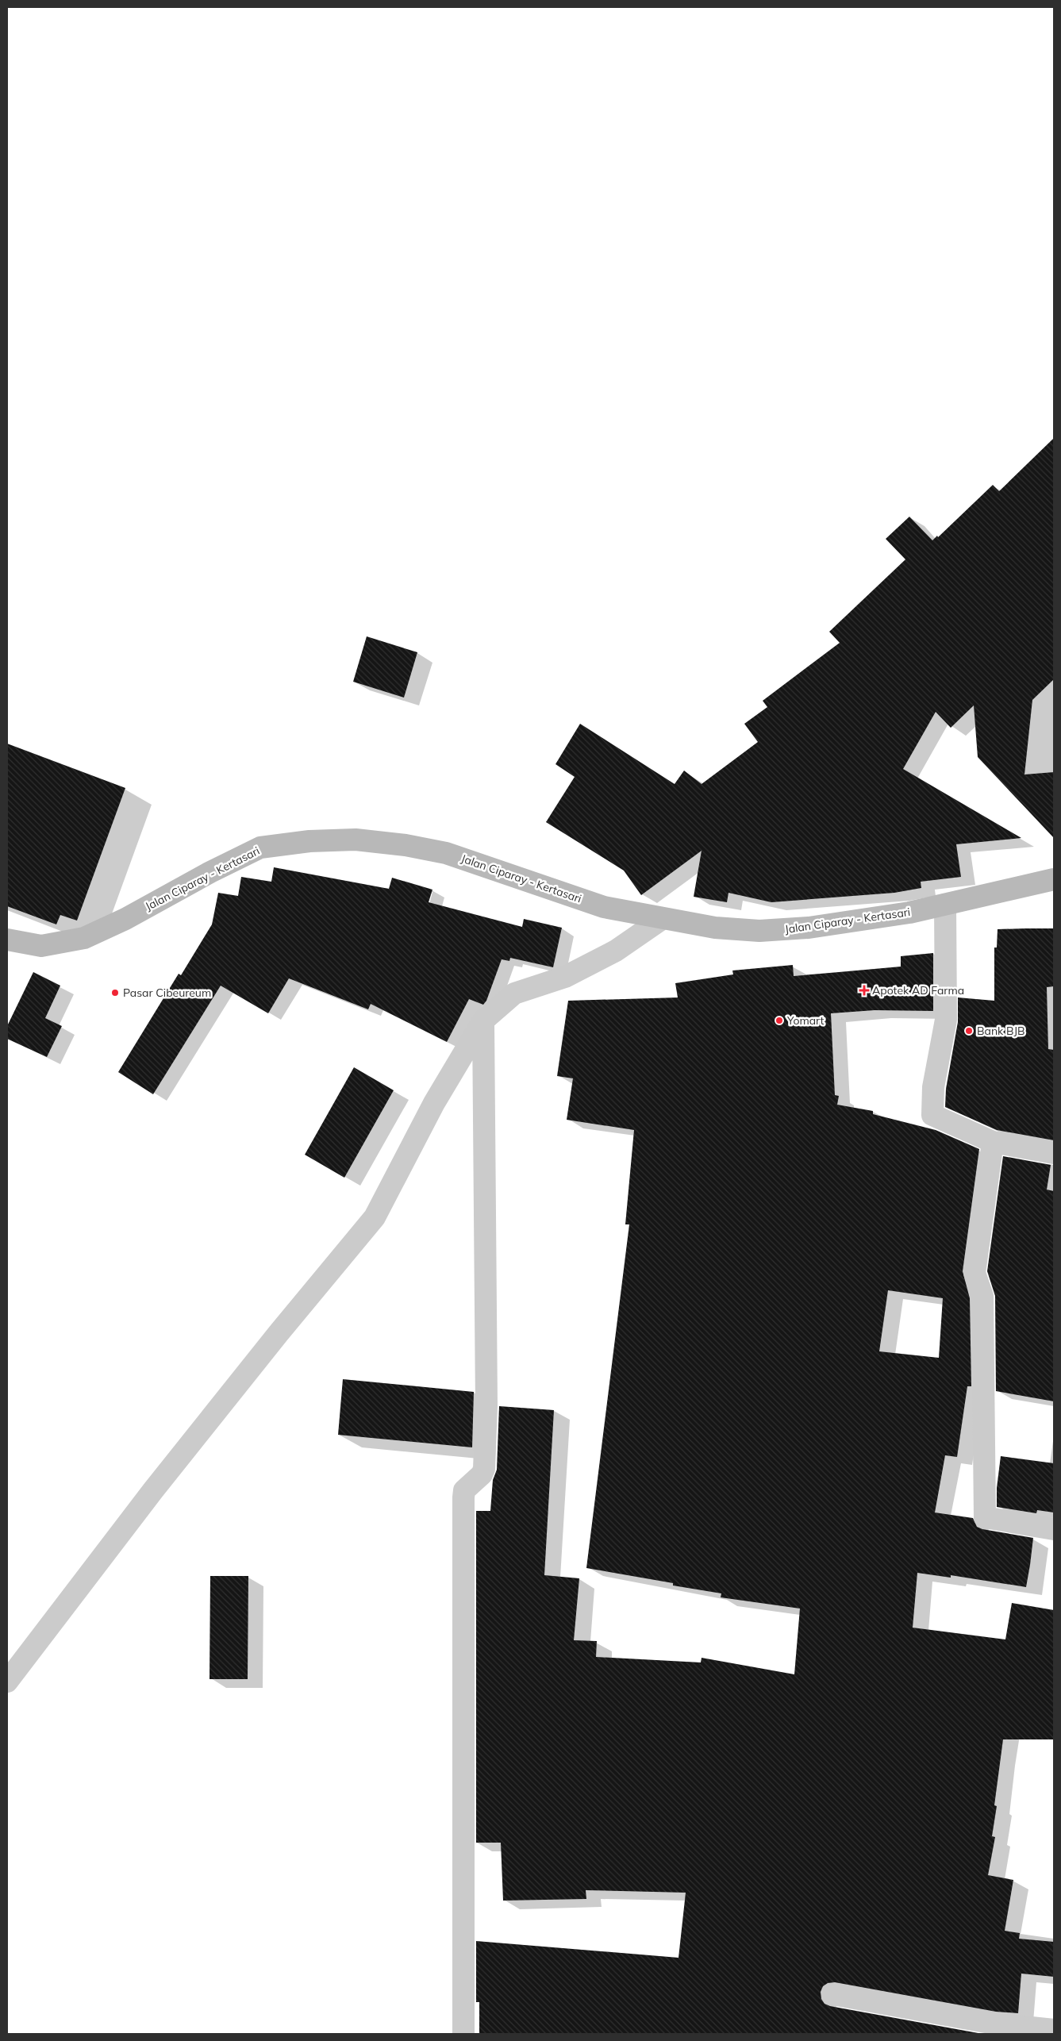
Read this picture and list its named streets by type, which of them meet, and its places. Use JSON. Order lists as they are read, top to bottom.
{
  "streets": {
    "main road": ["Jalan Ciparay - Kertasari"]
  },
  "places": {
    "health": ["Apotek AD Farma"],
    "other": ["Pasar Cibeureum", "Yomart", "Bank BJB"]
  }
}
